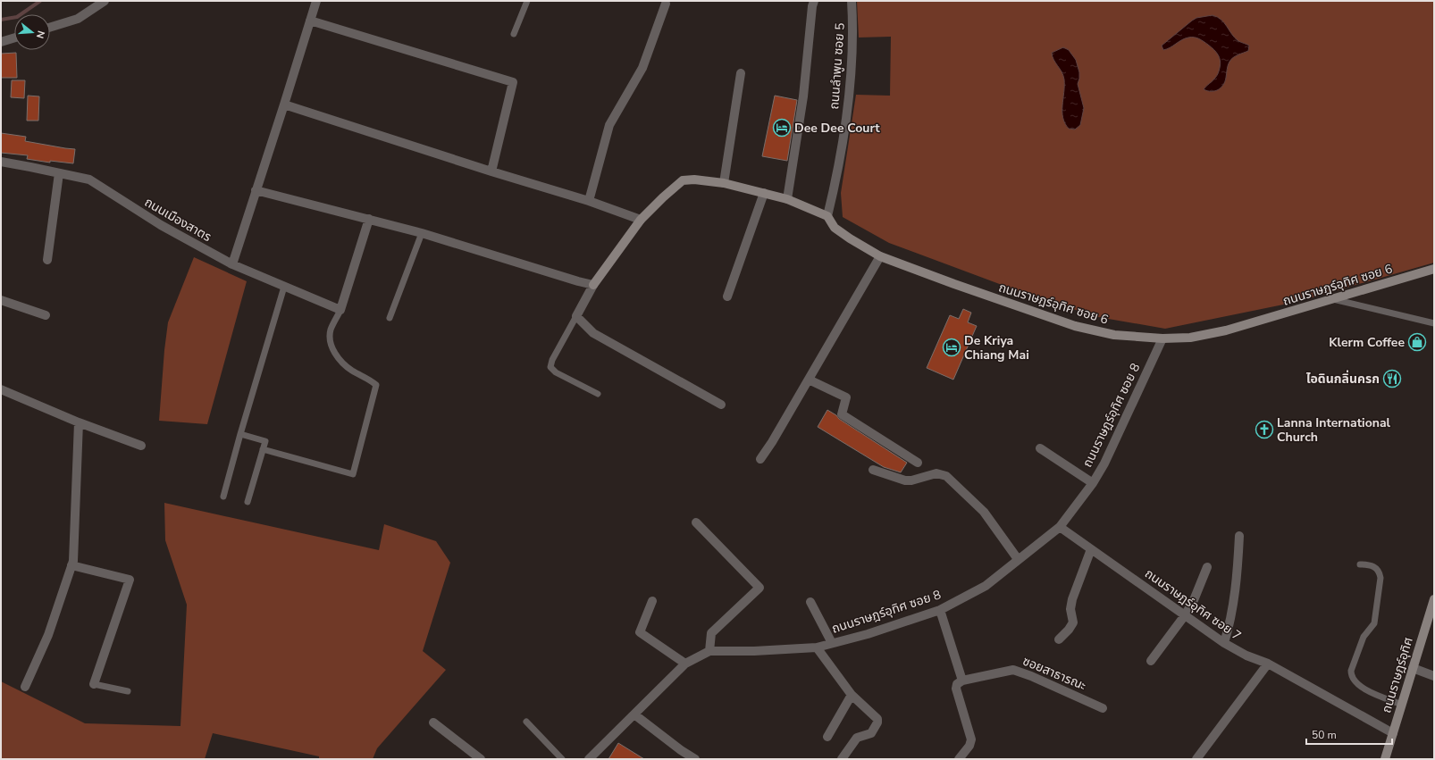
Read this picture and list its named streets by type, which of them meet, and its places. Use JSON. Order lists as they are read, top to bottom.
{
  "streets": {
    "street": [
      "ถนนลำพูน ซอย 5",
      "ถนนเมืองสาตร",
      "ถนนราษฎร์อุทิศ ซอย 6",
      "ถนนราษฎร์อุทิศ ซอย 8",
      "ถนนราษฎร์อุทิศ ซอย 7",
      "ซอยสาธารณะ",
      "ถนนราษฎร์อุทิศ"
    ]
  },
  "crossings": [
    ["ถนนลำพูน ซอย 5", "ถนนราษฎร์อุทิศ ซอย 6"],
    ["ถนนราษฎร์อุทิศ ซอย 6", "ถนนราษฎร์อุทิศ ซอย 8"],
    ["ถนนราษฎร์อุทิศ ซอย 8", "ถนนราษฎร์อุทิศ ซอย 7"],
    ["ถนนราษฎร์อุทิศ ซอย 7", "ถนนราษฎร์อุทิศ"]
  ],
  "places": {
    "hotel": ["Dee Dee Court", "De Kriya Chiang Mai"],
    "shop": ["Klerm Coffee"],
    "restaurant": ["ไอดินกลิ่นครก"],
    "church": ["Lanna International Church"]
  },
  "scale_bar": "50 m",
  "north": "right"
}
